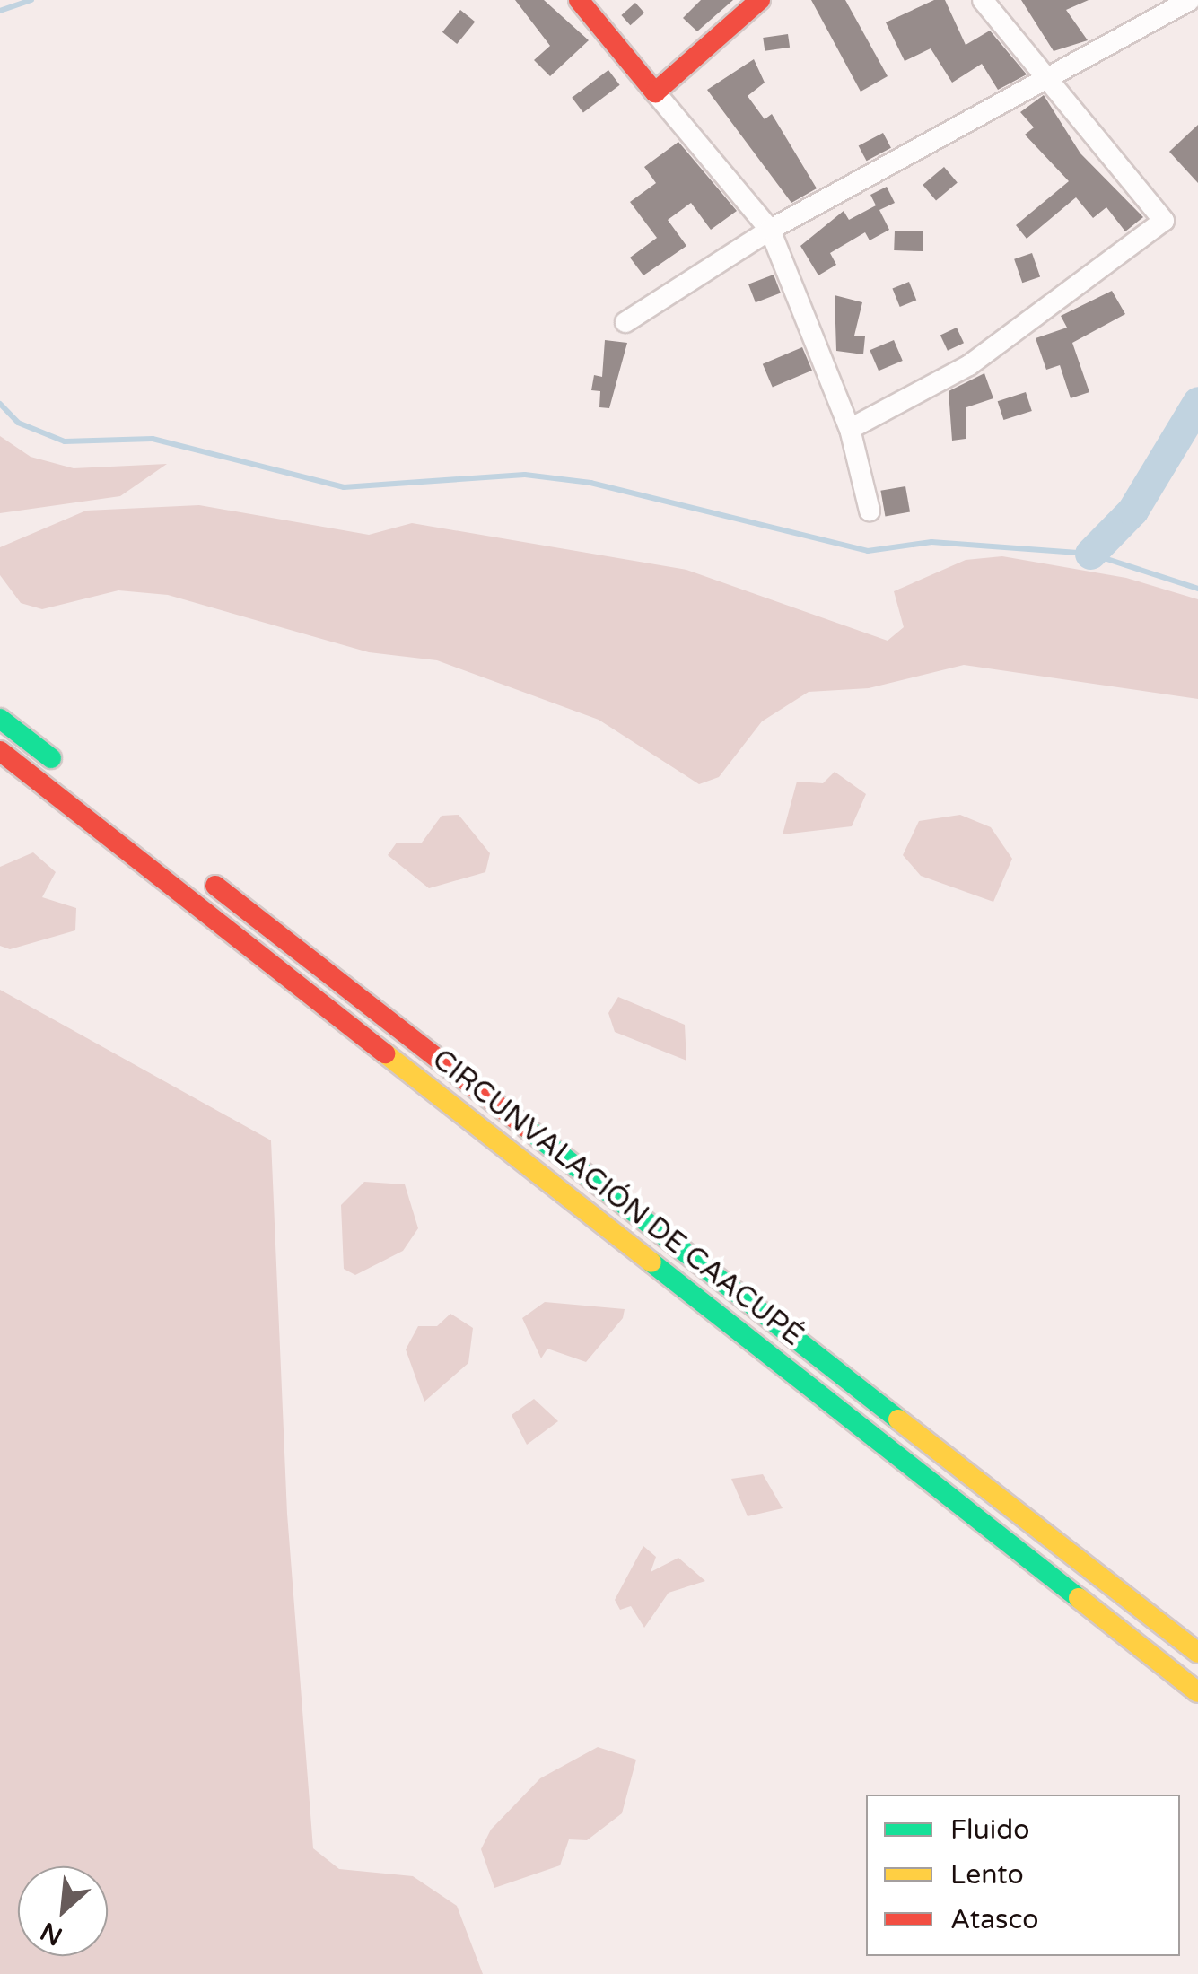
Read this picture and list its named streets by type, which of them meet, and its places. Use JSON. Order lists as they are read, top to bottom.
{
  "streets": {
    "main road": ["CIRCUNVALACIÓN DE CAACUPÉ"]
  },
  "legend": ["Fluido", "Lento", "Atasco"],
  "north": "bottom left"
}
